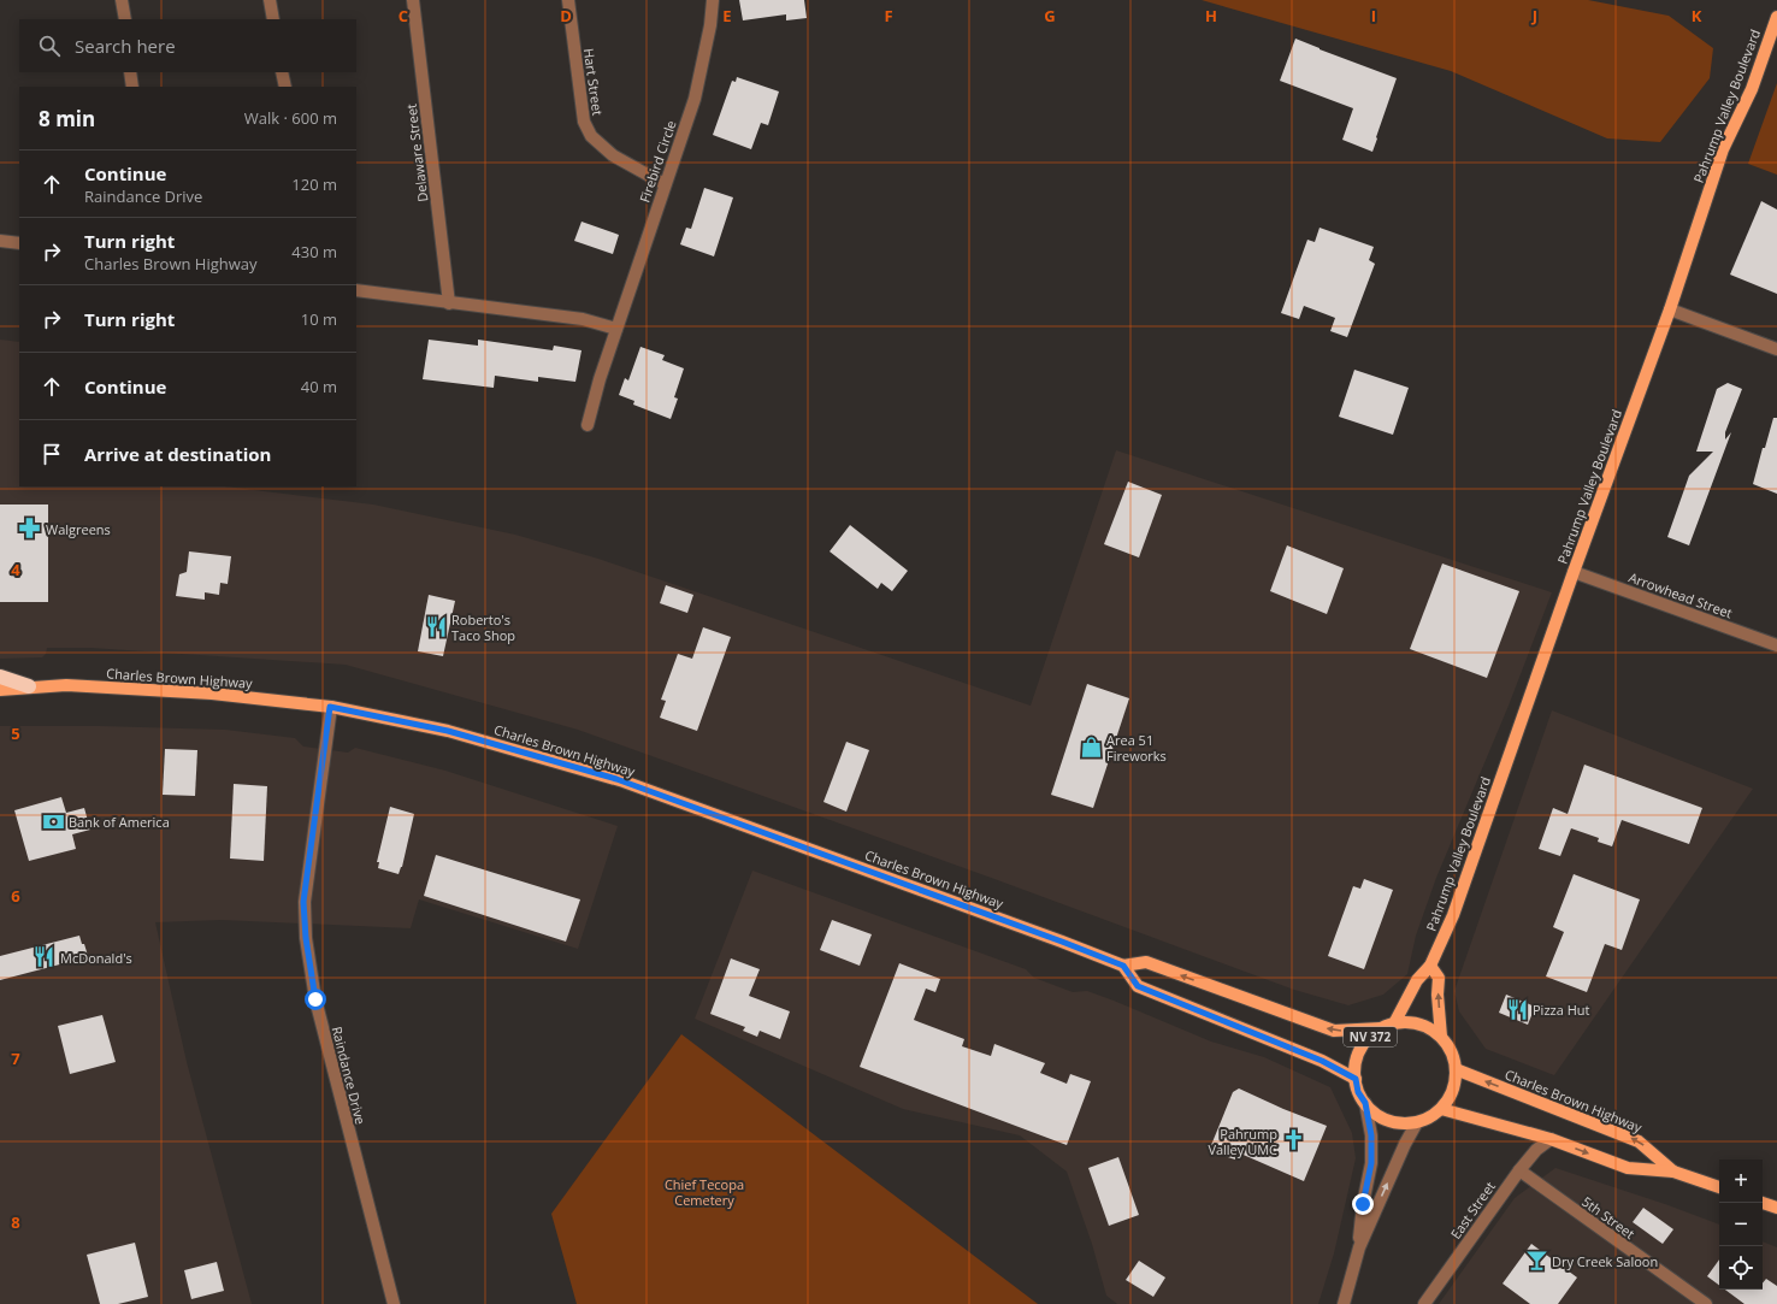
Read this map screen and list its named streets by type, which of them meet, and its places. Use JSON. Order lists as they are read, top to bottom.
{
  "streets": {
    "main road": ["Pahrump Valley Boulevard", "Charles Brown Highway", "NV 372"],
    "street": [
      "Hart Street",
      "Delaware Street",
      "Firebird Circle",
      "Arrowhead Street",
      "Raindance Drive",
      "East Street",
      "5th Street"
    ]
  },
  "crossings": [
    ["Hart Street", "Firebird Circle"],
    ["Pahrump Valley Boulevard", "Arrowhead Street"],
    ["Pahrump Valley Boulevard", "Charles Brown Highway"],
    ["Pahrump Valley Boulevard", "NV 372"],
    ["Charles Brown Highway", "NV 372"],
    ["Charles Brown Highway", "Raindance Drive"],
    ["Charles Brown Highway", "East Street"],
    ["East Street", "5th Street"]
  ],
  "parks": ["Chief Tecopa Cemetery"],
  "places": {
    "pharmacy": ["Walgreens"],
    "restaurant": ["Roberto's Taco Shop", "McDonald's", "Pizza Hut"],
    "shop": ["Area 51 Fireworks"],
    "bank": ["Bank of America"],
    "church": ["Pahrump Valley UMC"],
    "bar": ["Dry Creek Saloon"]
  },
  "page": {
    "search": "Search here",
    "heading": ["8 min", "Walk · 600 m"],
    "list": [
      ["Continue", "Raindance Drive", "120 m"],
      ["Turn right", "Charles Brown Highway", "430 m"],
      ["Turn right", "10 m"],
      ["Continue", "40 m"],
      "Arrive at destination"
    ],
    "map_buttons": ["+", "−"]
  },
  "grid": {
    "columns": [
      "C",
      "D",
      "E",
      "F",
      "G",
      "H",
      "I",
      "J",
      "K"
    ],
    "rows": [
      "4",
      "5",
      "6",
      "7",
      "8"
    ]
  }
}
